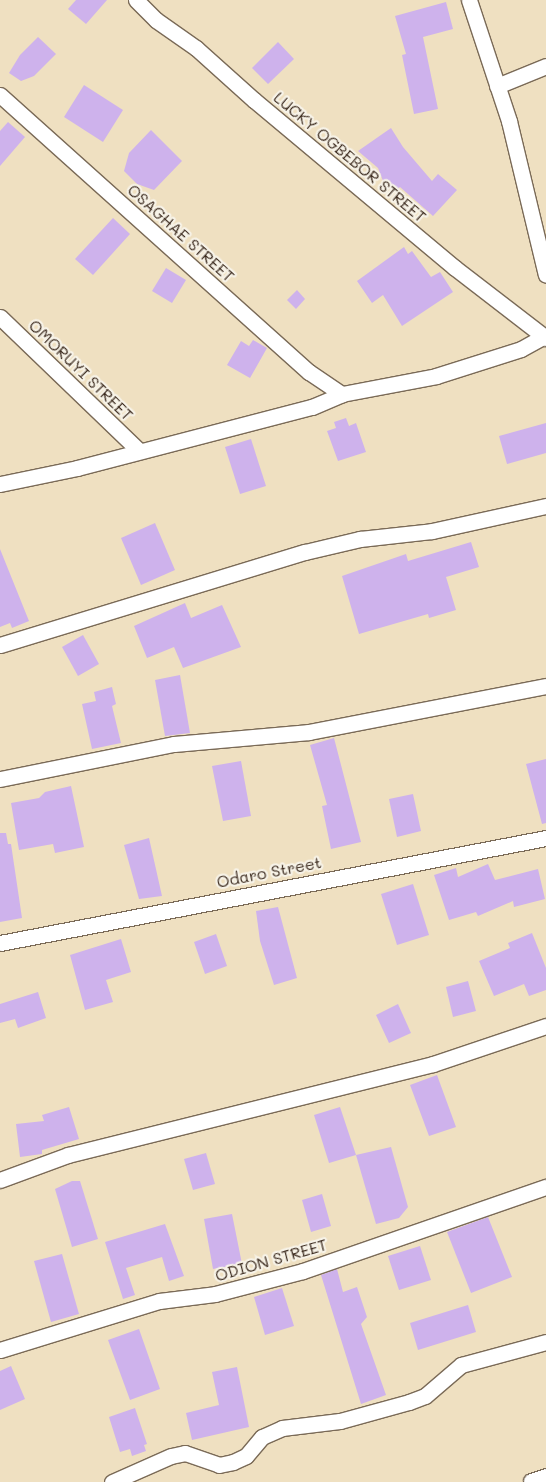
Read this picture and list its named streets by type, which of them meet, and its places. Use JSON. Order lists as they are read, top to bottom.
{
  "streets": {
    "street": [
      "LUCKY OGBEBOR STREET",
      "OSAGHAE STREET",
      "OMORUYI STREET",
      "Odaro Street",
      "ODION STREET"
    ]
  }
}
